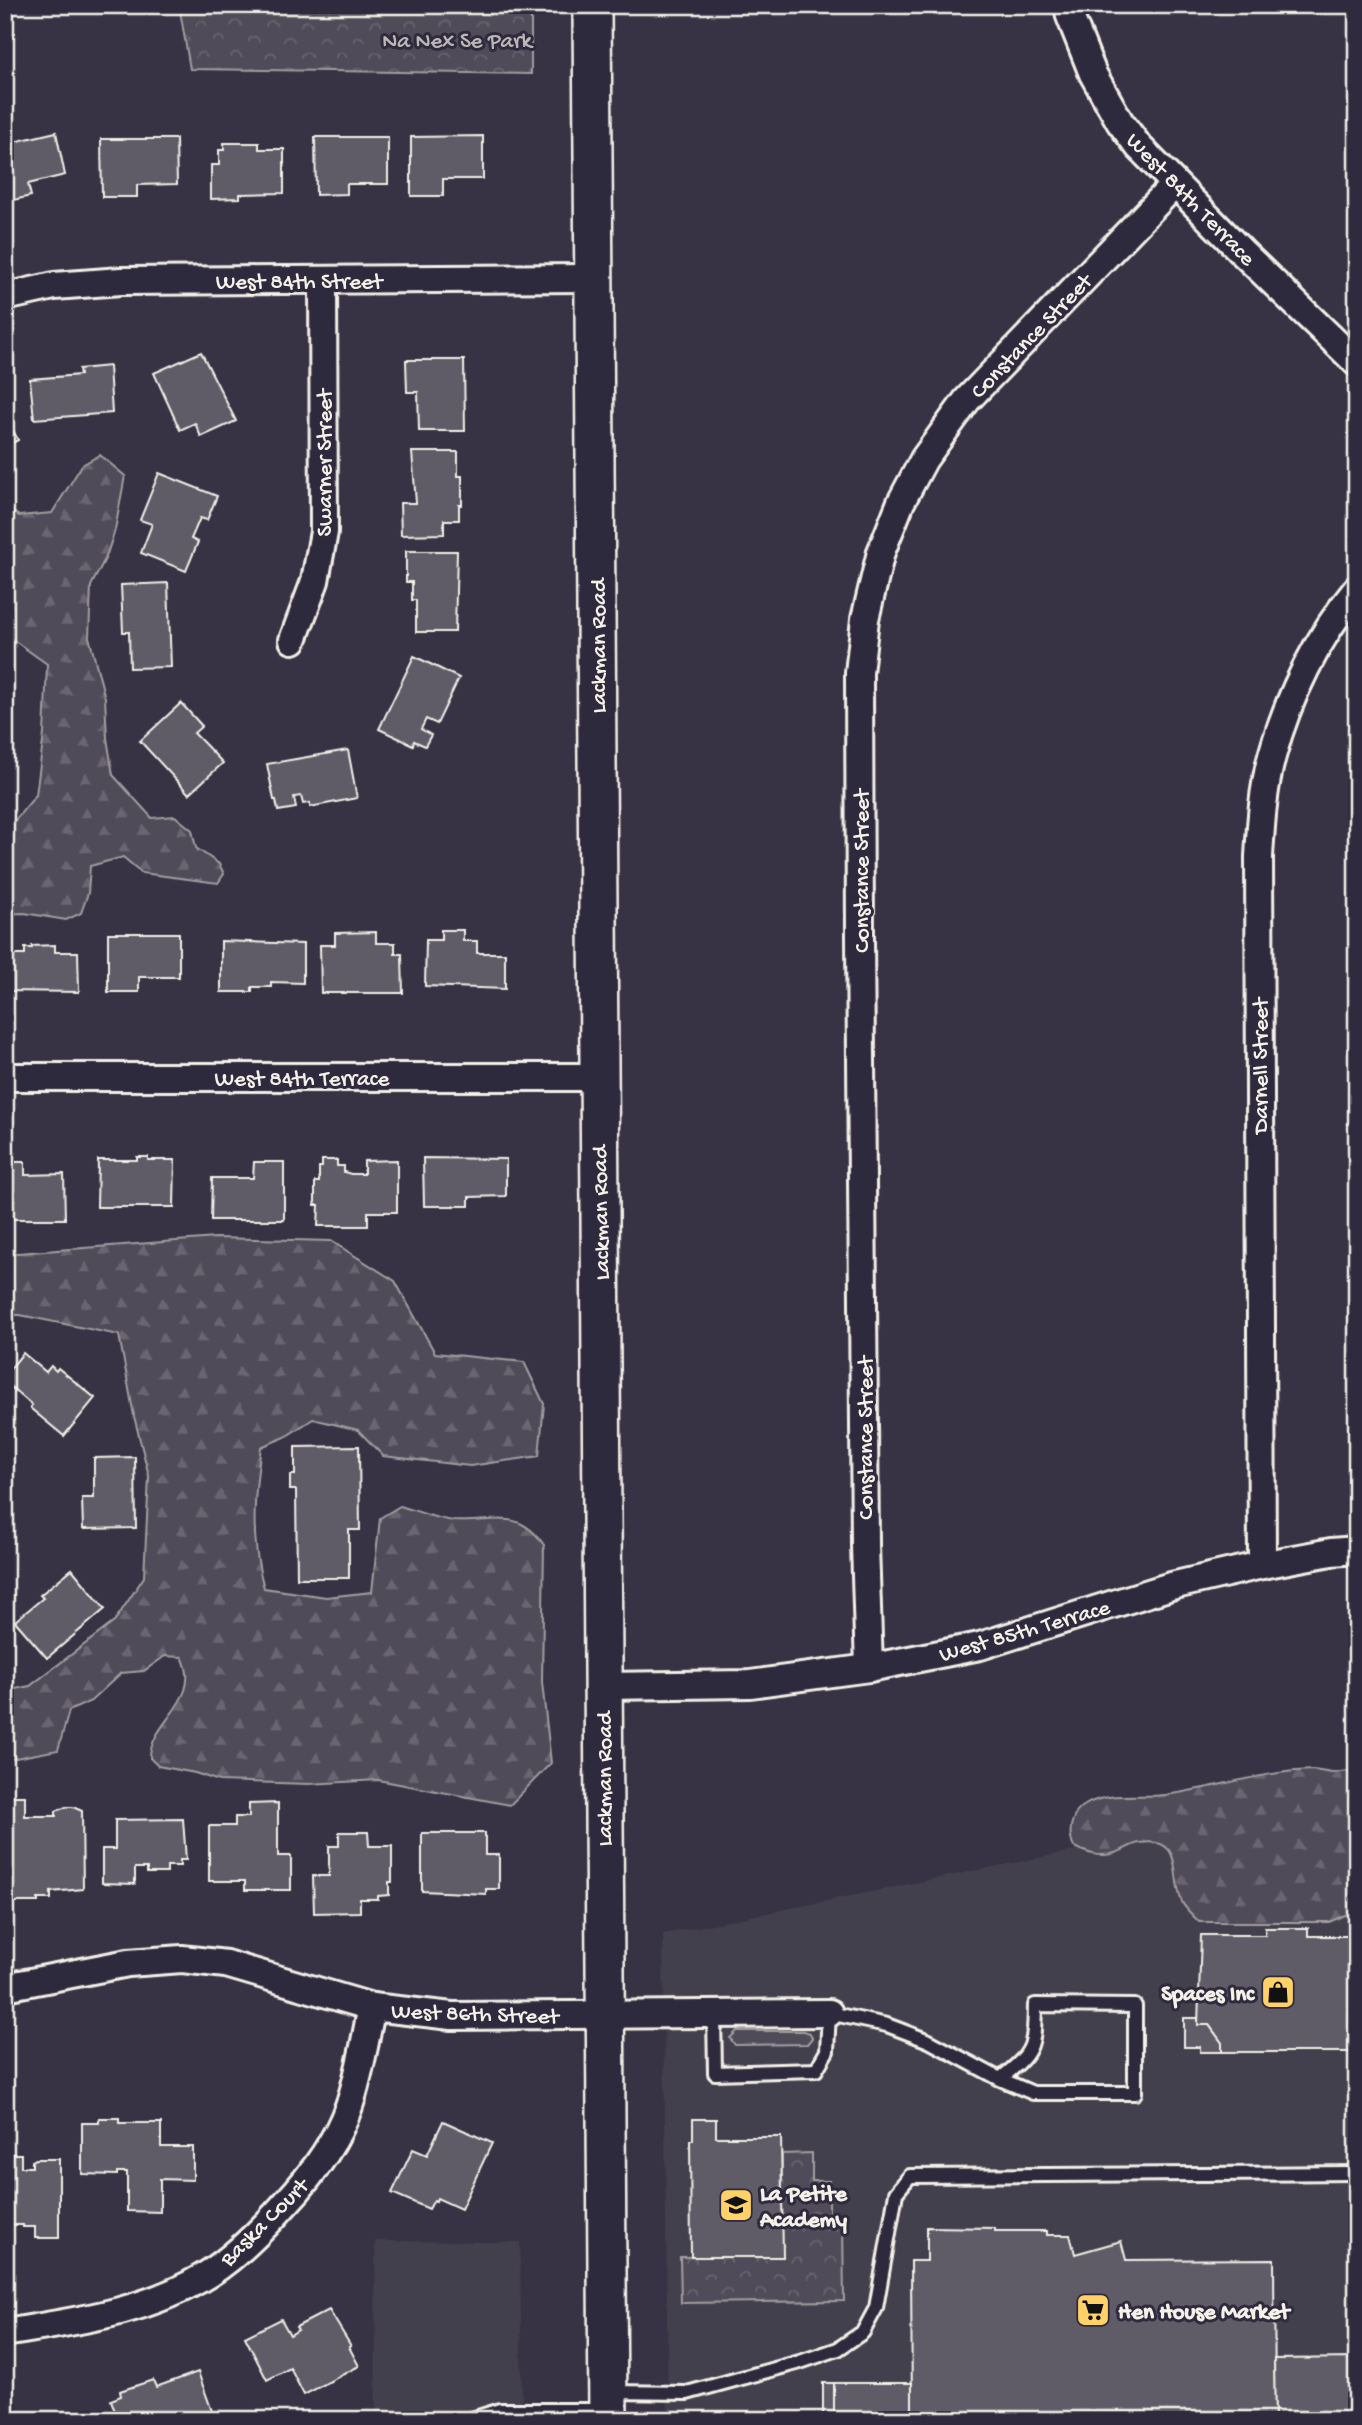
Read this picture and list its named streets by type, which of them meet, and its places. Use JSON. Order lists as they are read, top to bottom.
{
  "streets": {
    "main road": ["Lackman Road"],
    "street": [
      "West 84th Terrace",
      "West 84th Street",
      "Constance Street",
      "Swarner Street",
      "Darnell Street",
      "West 85th Terrace",
      "West 86th Street",
      "Baska Court"
    ]
  },
  "crossings": [
    ["West 84th Terrace", "Constance Street"],
    ["West 84th Terrace", "Lackman Road"],
    ["West 84th Street", "Swarner Street"],
    ["West 84th Street", "Lackman Road"],
    ["Constance Street", "West 85th Terrace"],
    ["Lackman Road", "West 85th Terrace"],
    ["Lackman Road", "West 86th Street"],
    ["Darnell Street", "West 85th Terrace"],
    ["West 86th Street", "Baska Court"]
  ],
  "parks": ["Na Nex Se Park"],
  "places": {
    "shop": ["Spaces Inc"],
    "school or university": ["La Petite Academy"],
    "supermarket": ["Hen House Market"]
  }
}
